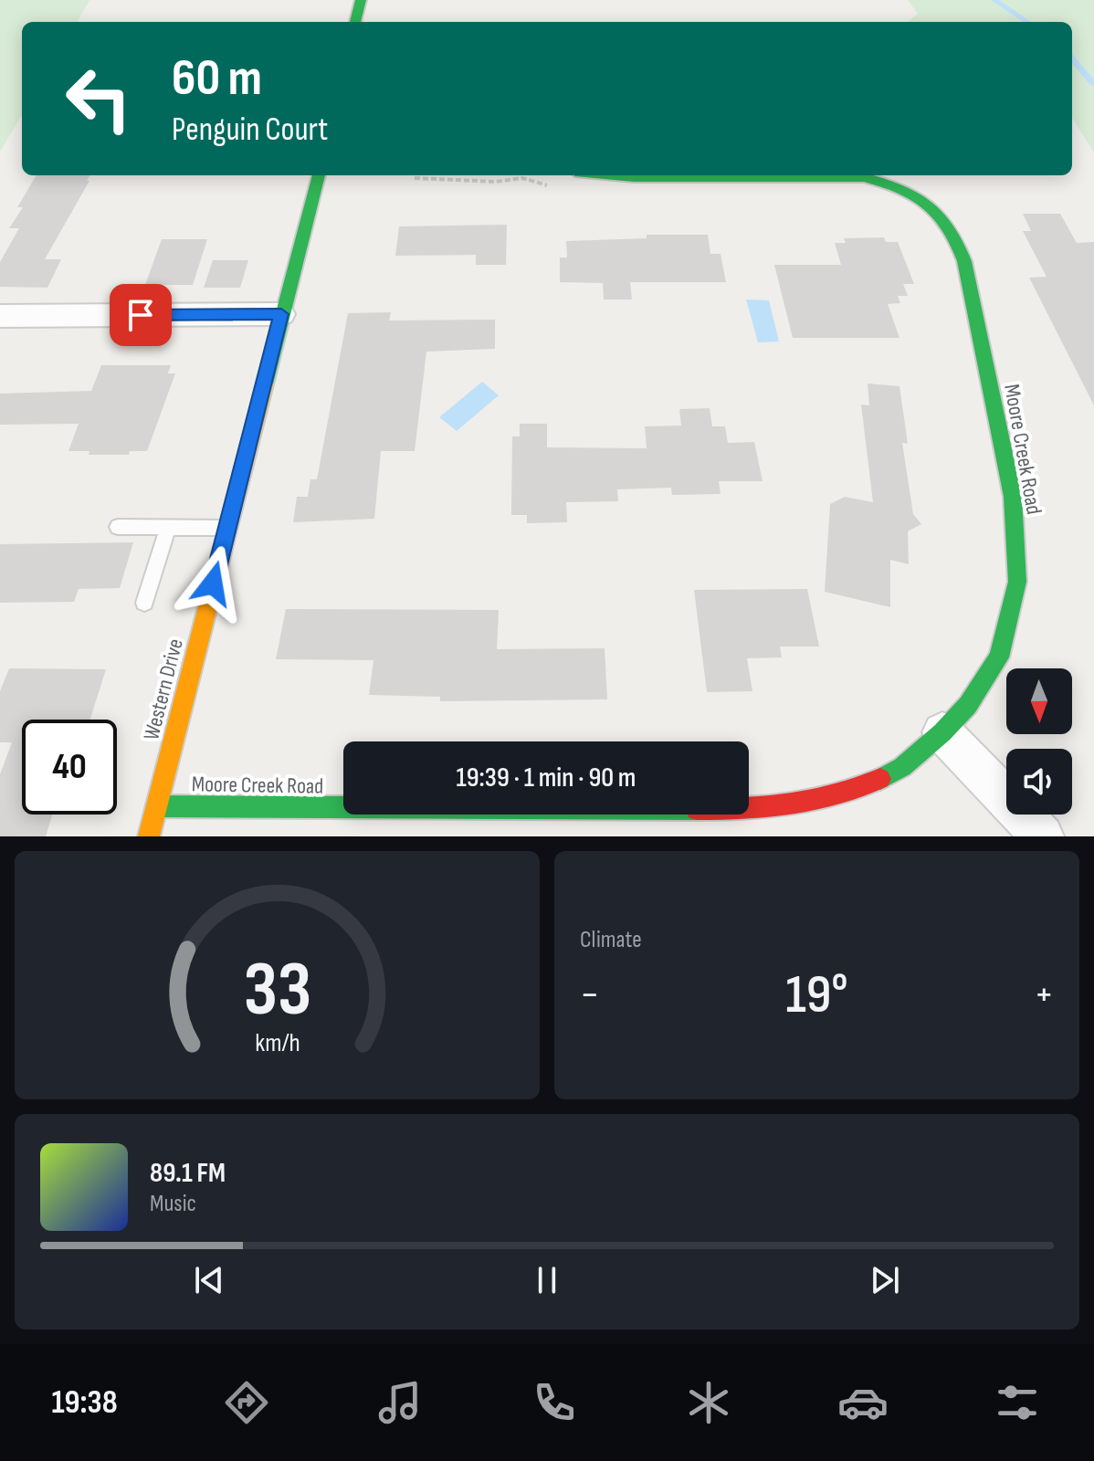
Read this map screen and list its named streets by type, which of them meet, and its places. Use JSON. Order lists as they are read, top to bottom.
{
  "streets": {
    "street": ["Moore Creek Road", "Western Drive"]
  },
  "crossings": [
    ["Moore Creek Road", "Western Drive"]
  ],
  "north": "bottom",
  "page": {
    "turn": ["60 m", "Penguin Court"],
    "limit": "40",
    "trip": "19:39 · 1 min · 90 m",
    "tile": "Climate",
    "heat": ["−", "19°", "+"],
    "song": ["89.1 FM", "Music"],
    "tabs": "19:38",
    "gauge": ["33", "km/h"]
  }
}
